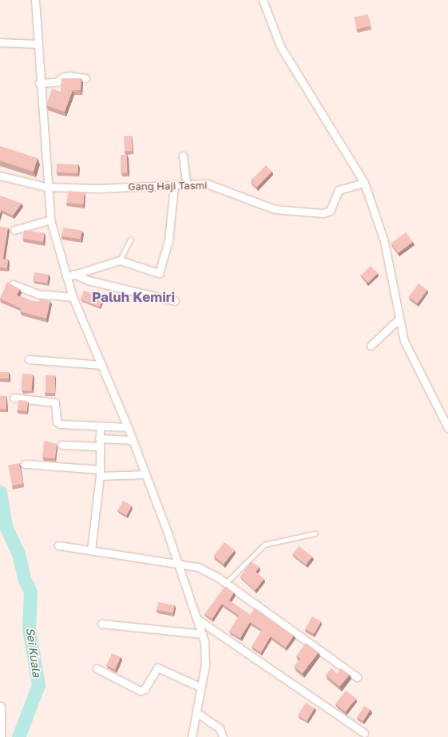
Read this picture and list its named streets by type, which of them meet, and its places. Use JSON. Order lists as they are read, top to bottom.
{
  "streets": {
    "street": ["Gang Haji Tasmi"]
  },
  "districts": ["Paluh Kemiri"],
  "water": ["Sei Kuala"]
}
